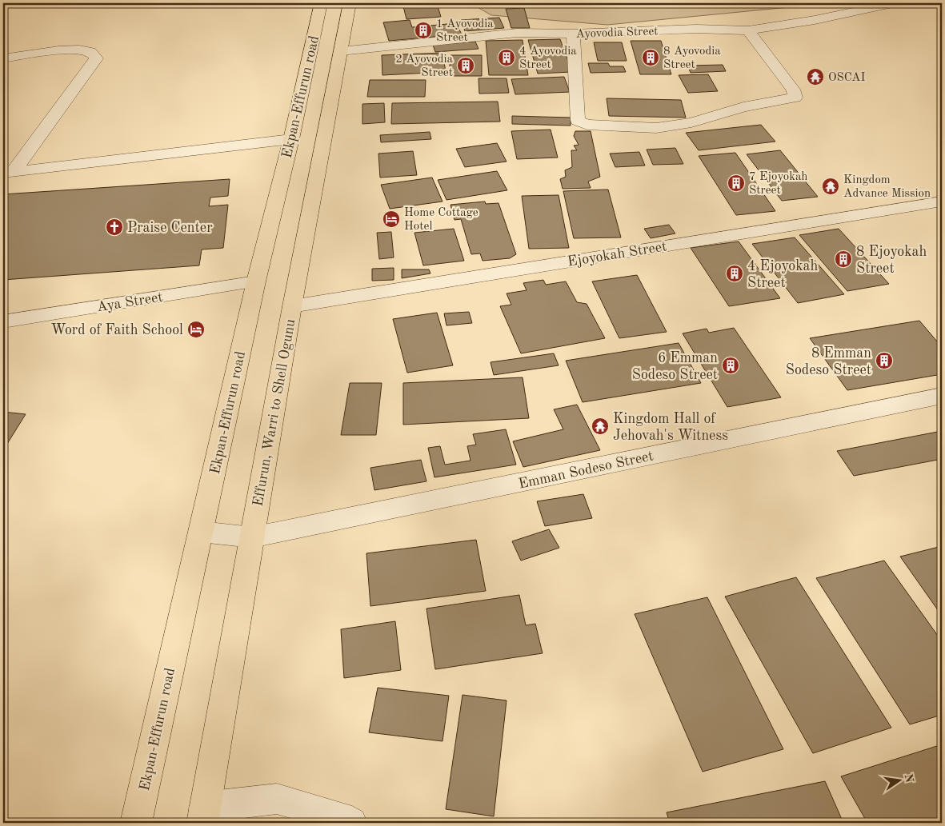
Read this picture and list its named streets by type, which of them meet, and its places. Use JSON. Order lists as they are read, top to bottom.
{
  "streets": {
    "main road": ["Ekpan-Effurun road", "Effurun, Warri to Shell Ogunu"],
    "street": [
      "Ayovodia Street",
      "Ejoyokah Street",
      "Aya Street",
      "Emman Sodeso Street"
    ]
  },
  "crossings": [
    ["Ayovodia Street", "Effurun, Warri to Shell Ogunu"],
    ["Ekpan-Effurun road", "Aya Street"],
    ["Ekpan-Effurun road", "Emman Sodeso Street"],
    ["Ejoyokah Street", "Effurun, Warri to Shell Ogunu"],
    ["Effurun, Warri to Shell Ogunu", "Emman Sodeso Street"]
  ],
  "places": {
    "building": [
      "1 Ayovodia Street",
      "4 Ayovodia Street",
      "8 Ayovodia Street",
      "2 Ayovodia Street",
      "7 Ejoyokah Street",
      "8 Ejoyokah Street",
      "4 Ejoyokah Street",
      "8 Emman Sodeso Street",
      "6 Emman Sodeso Street"
    ],
    "temple": ["OSCAI", "Kingdom Advance Mission", "Kingdom Hall of Jehovah's Witness"],
    "hotel": ["Home Cottage Hotel", "Word of Faith School"],
    "church": ["Praise Center"]
  },
  "north": "right"
}
